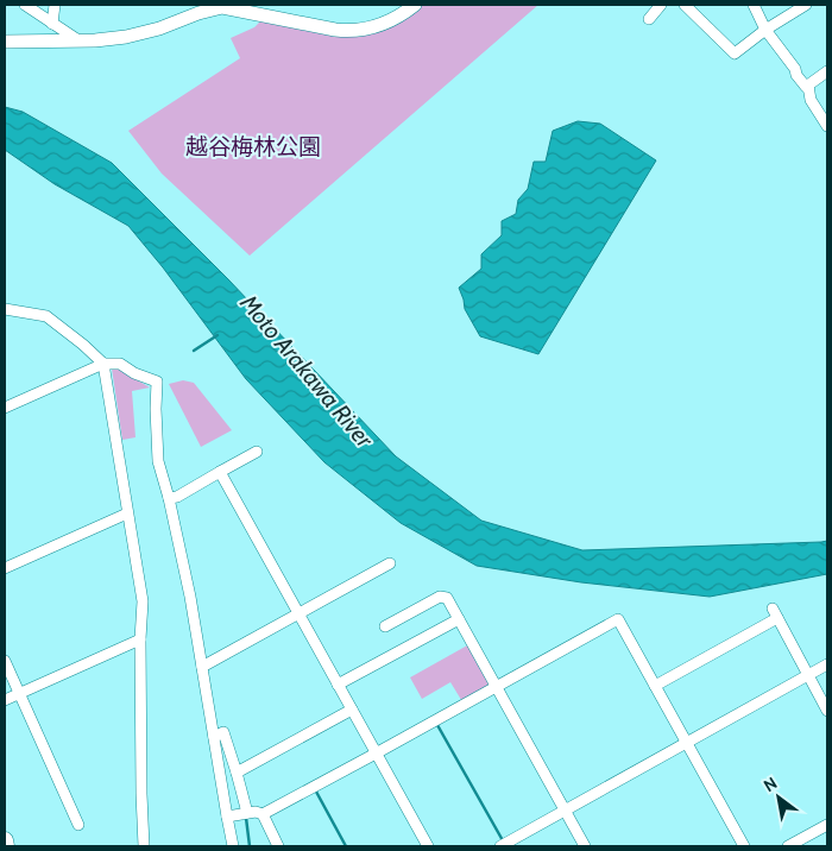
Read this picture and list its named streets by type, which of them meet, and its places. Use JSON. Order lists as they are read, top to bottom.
{
  "water": ["Moto Arakawa River"],
  "parks": ["越谷梅林公園"],
  "north": "top left"
}
